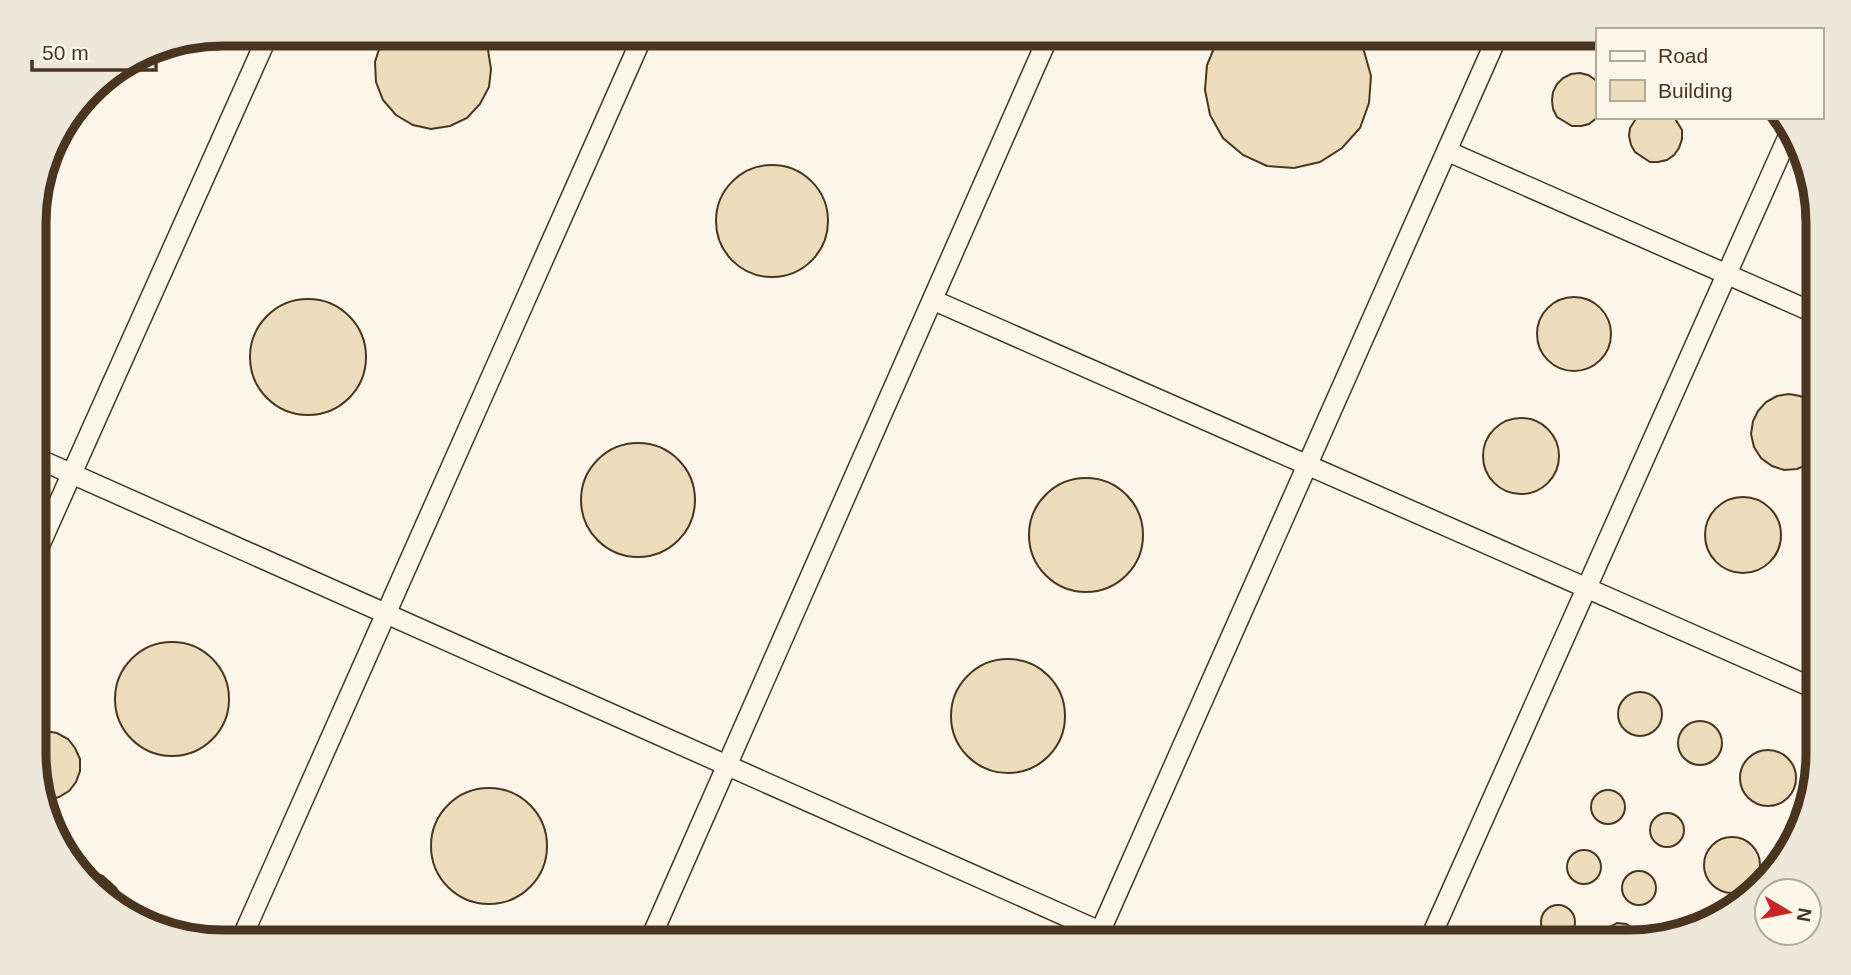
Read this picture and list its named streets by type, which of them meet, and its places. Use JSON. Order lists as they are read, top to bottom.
{
  "legend": ["Road", "Building"],
  "scale_bar": "50 m",
  "north": "right"
}
